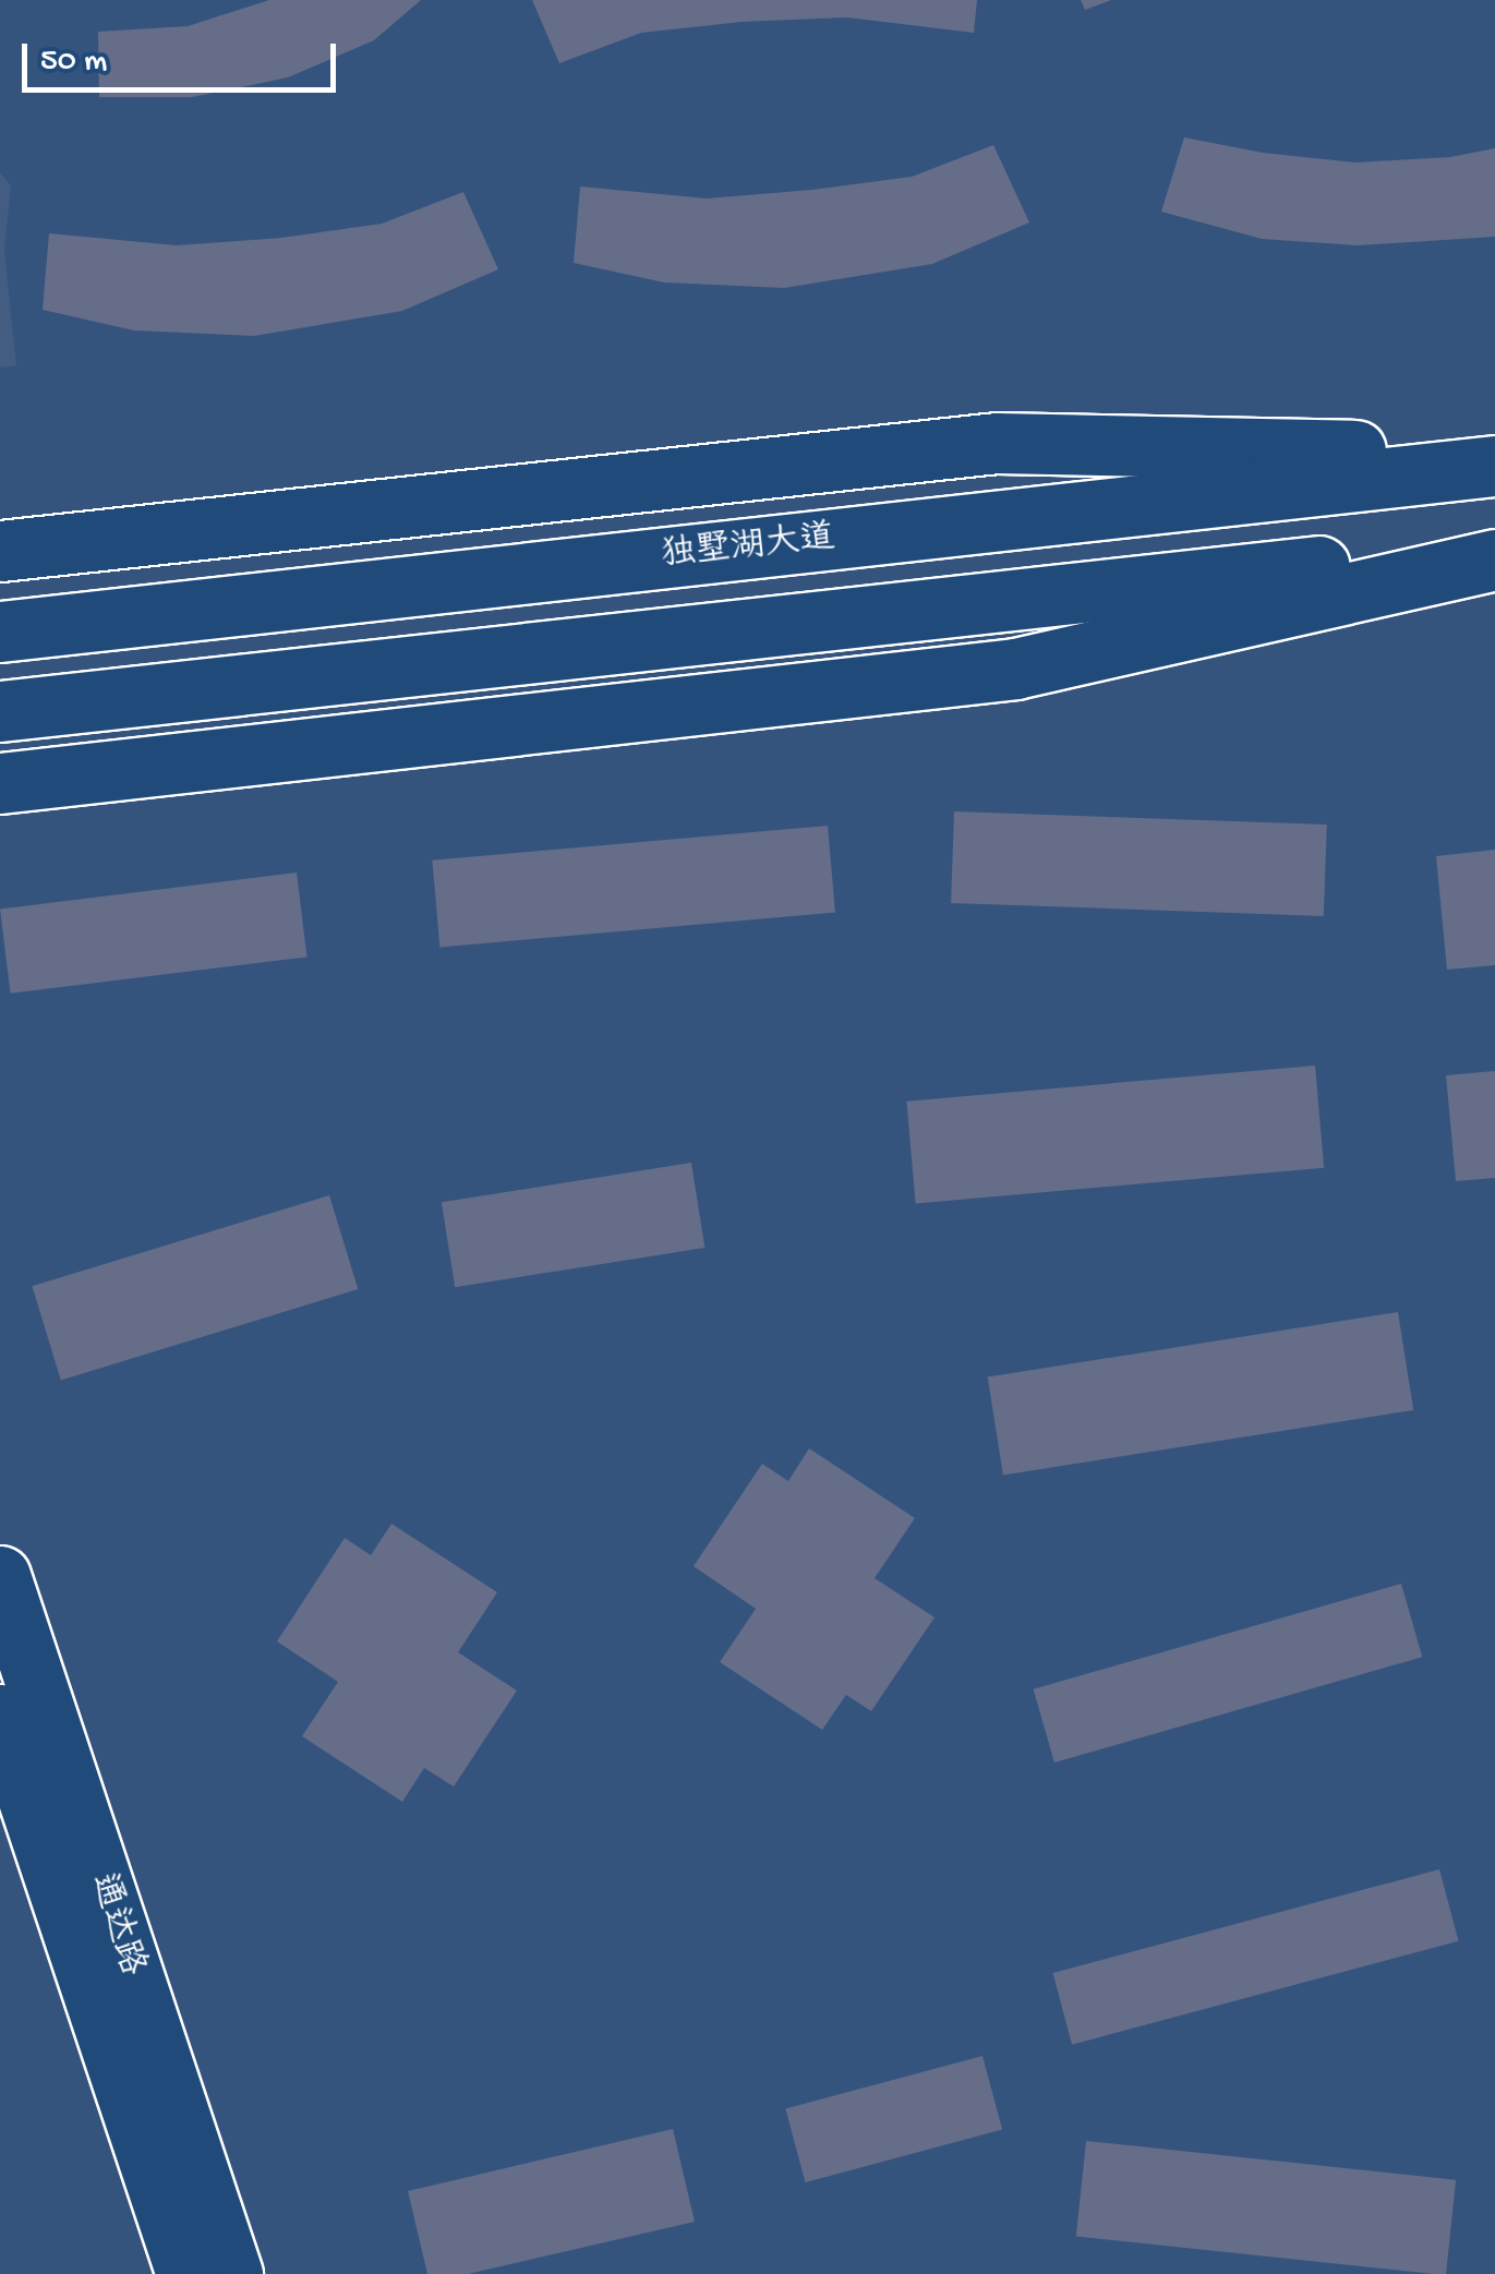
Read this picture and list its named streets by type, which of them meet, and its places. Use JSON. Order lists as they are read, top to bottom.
{
  "streets": {
    "main road": ["独墅湖大道", "通达路"]
  },
  "scale_bar": "50 m"
}
